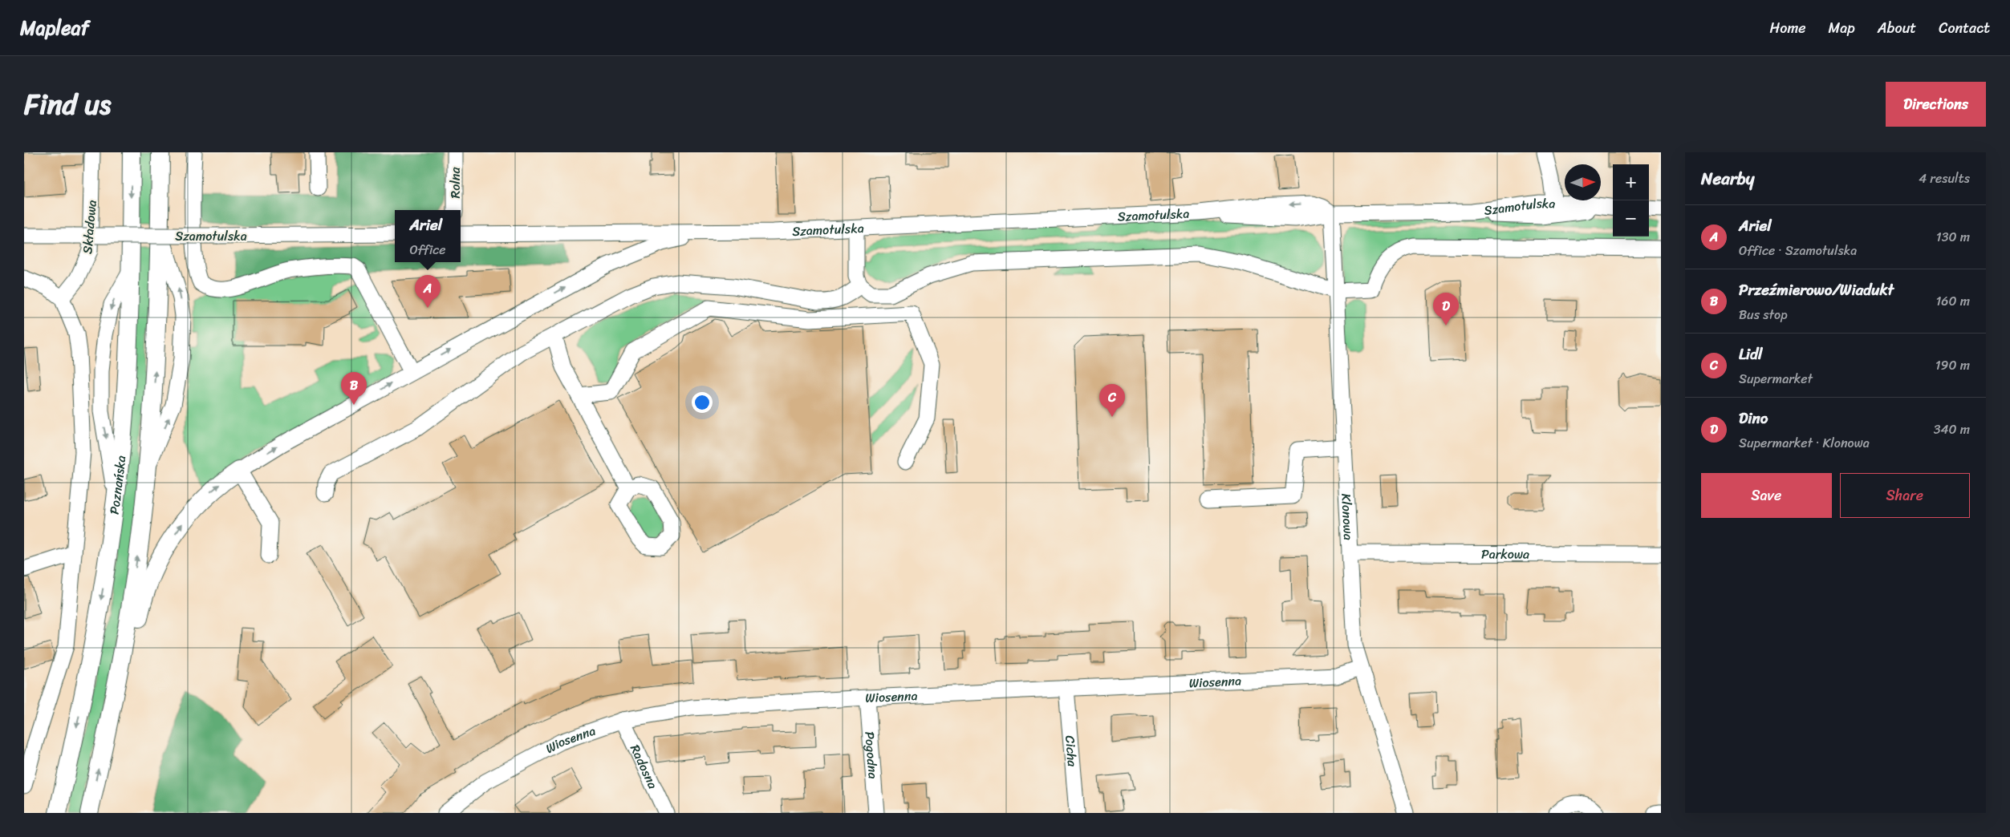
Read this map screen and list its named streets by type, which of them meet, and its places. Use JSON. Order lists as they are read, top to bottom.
{
  "streets": {
    "main road": ["Poznańska"],
    "street": [
      "Rolna",
      "Szamotulska",
      "Składowa",
      "Klonowa",
      "Parkowa",
      "Wiosenna",
      "Cicha",
      "Pogodna",
      "Radosna"
    ]
  },
  "crossings": [
    ["Szamotulska", "Klonowa"],
    ["Klonowa", "Parkowa"],
    ["Klonowa", "Wiosenna"],
    ["Wiosenna", "Cicha"],
    ["Wiosenna", "Pogodna"],
    ["Wiosenna", "Radosna"]
  ],
  "north": "right",
  "page": {
    "header": "Mapleaf",
    "nav": [
      "Home",
      "Map",
      "About",
      "Contact"
    ],
    "title": "Find us",
    "buttons": [
      "Directions",
      ["Save", "Share"]
    ],
    "heading": ["Nearby", "4 results"],
    "map_buttons": ["+", "−"],
    "list": [
      {
        "mark": "A",
        "name": "Ariel",
        "note": "Office · Szamotulska",
        "value": "130 m"
      },
      {
        "mark": "B",
        "name": "Przeźmierowo/Wiadukt",
        "note": "Bus stop",
        "value": "160 m"
      },
      {
        "mark": "C",
        "name": "Lidl",
        "note": "Supermarket",
        "value": "190 m"
      },
      {
        "mark": "D",
        "name": "Dino",
        "note": "Supermarket · Klonowa",
        "value": "340 m"
      }
    ],
    "popup": ["Ariel", "Office"],
    "pins": [
      "A",
      "D",
      "B",
      "C"
    ]
  }
}
